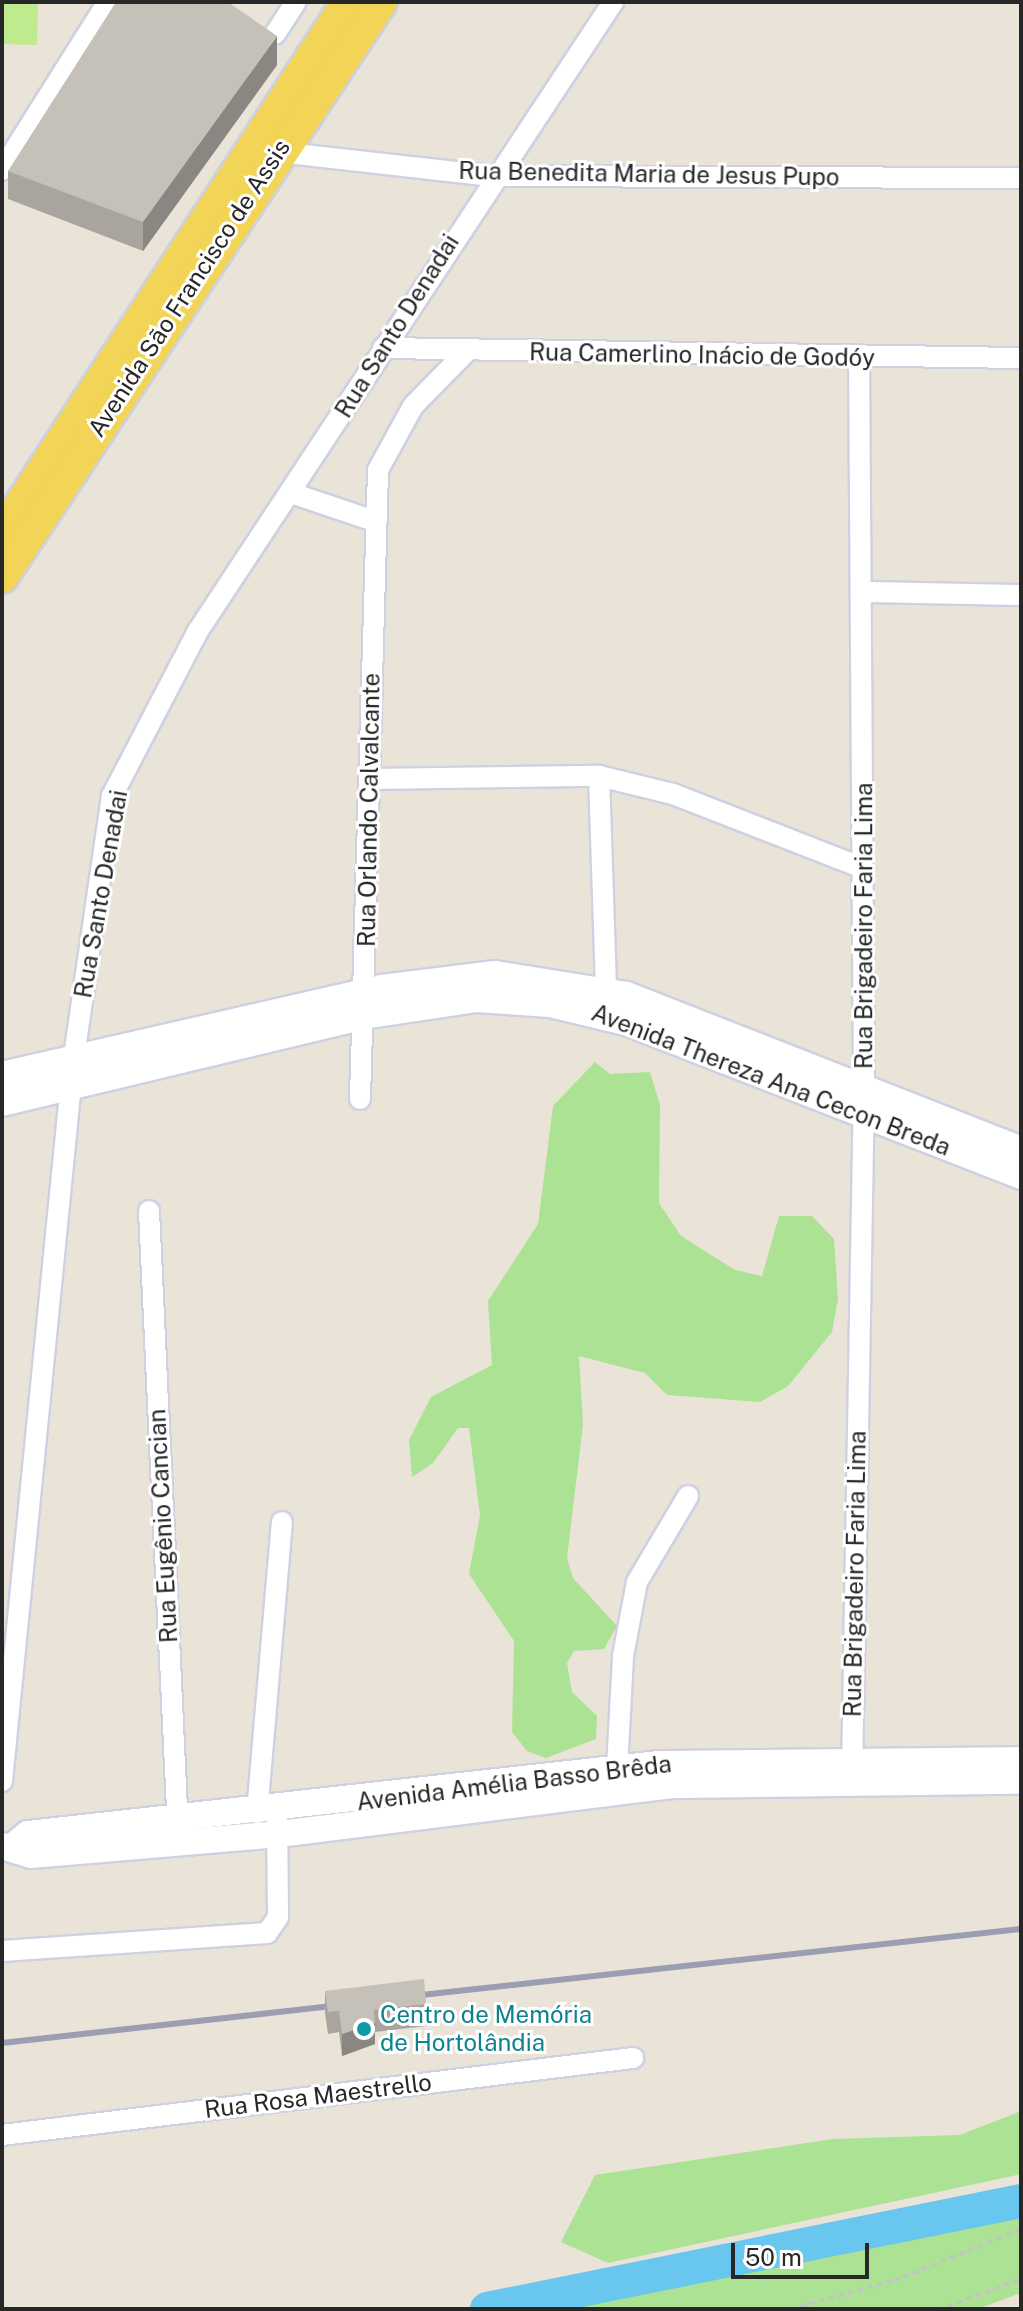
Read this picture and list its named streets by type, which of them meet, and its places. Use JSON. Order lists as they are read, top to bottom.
{
  "streets": {
    "main road": ["Avenida São Francisco de Assis", "Avenida Thereza Ana Cecon Breda"],
    "street": [
      "Rua Benedita Maria de Jesus Pupo",
      "Rua Santo Denadai",
      "Rua Camerlino Inácio de Godóy",
      "Rua Orlando Calvalcante",
      "Rua Brigadeiro Faria Lima",
      "Rua Eugênio Cancian",
      "Avenida Amélia Basso Brêda",
      "Rua Rosa Maestrello"
    ]
  },
  "crossings": [
    ["Rua Benedita Maria de Jesus Pupo", "Avenida São Francisco de Assis"],
    ["Rua Benedita Maria de Jesus Pupo", "Rua Santo Denadai"],
    ["Rua Santo Denadai", "Rua Camerlino Inácio de Godóy"],
    ["Rua Santo Denadai", "Avenida Thereza Ana Cecon Breda"],
    ["Rua Camerlino Inácio de Godóy", "Rua Orlando Calvalcante"],
    ["Rua Camerlino Inácio de Godóy", "Rua Brigadeiro Faria Lima"],
    ["Rua Orlando Calvalcante", "Avenida Thereza Ana Cecon Breda"],
    ["Rua Brigadeiro Faria Lima", "Avenida Thereza Ana Cecon Breda"],
    ["Rua Brigadeiro Faria Lima", "Avenida Amélia Basso Brêda"],
    ["Rua Eugênio Cancian", "Avenida Amélia Basso Brêda"]
  ],
  "places": ["Centro de Memória de Hortolândia"],
  "scale_bar": "50 m"
}
